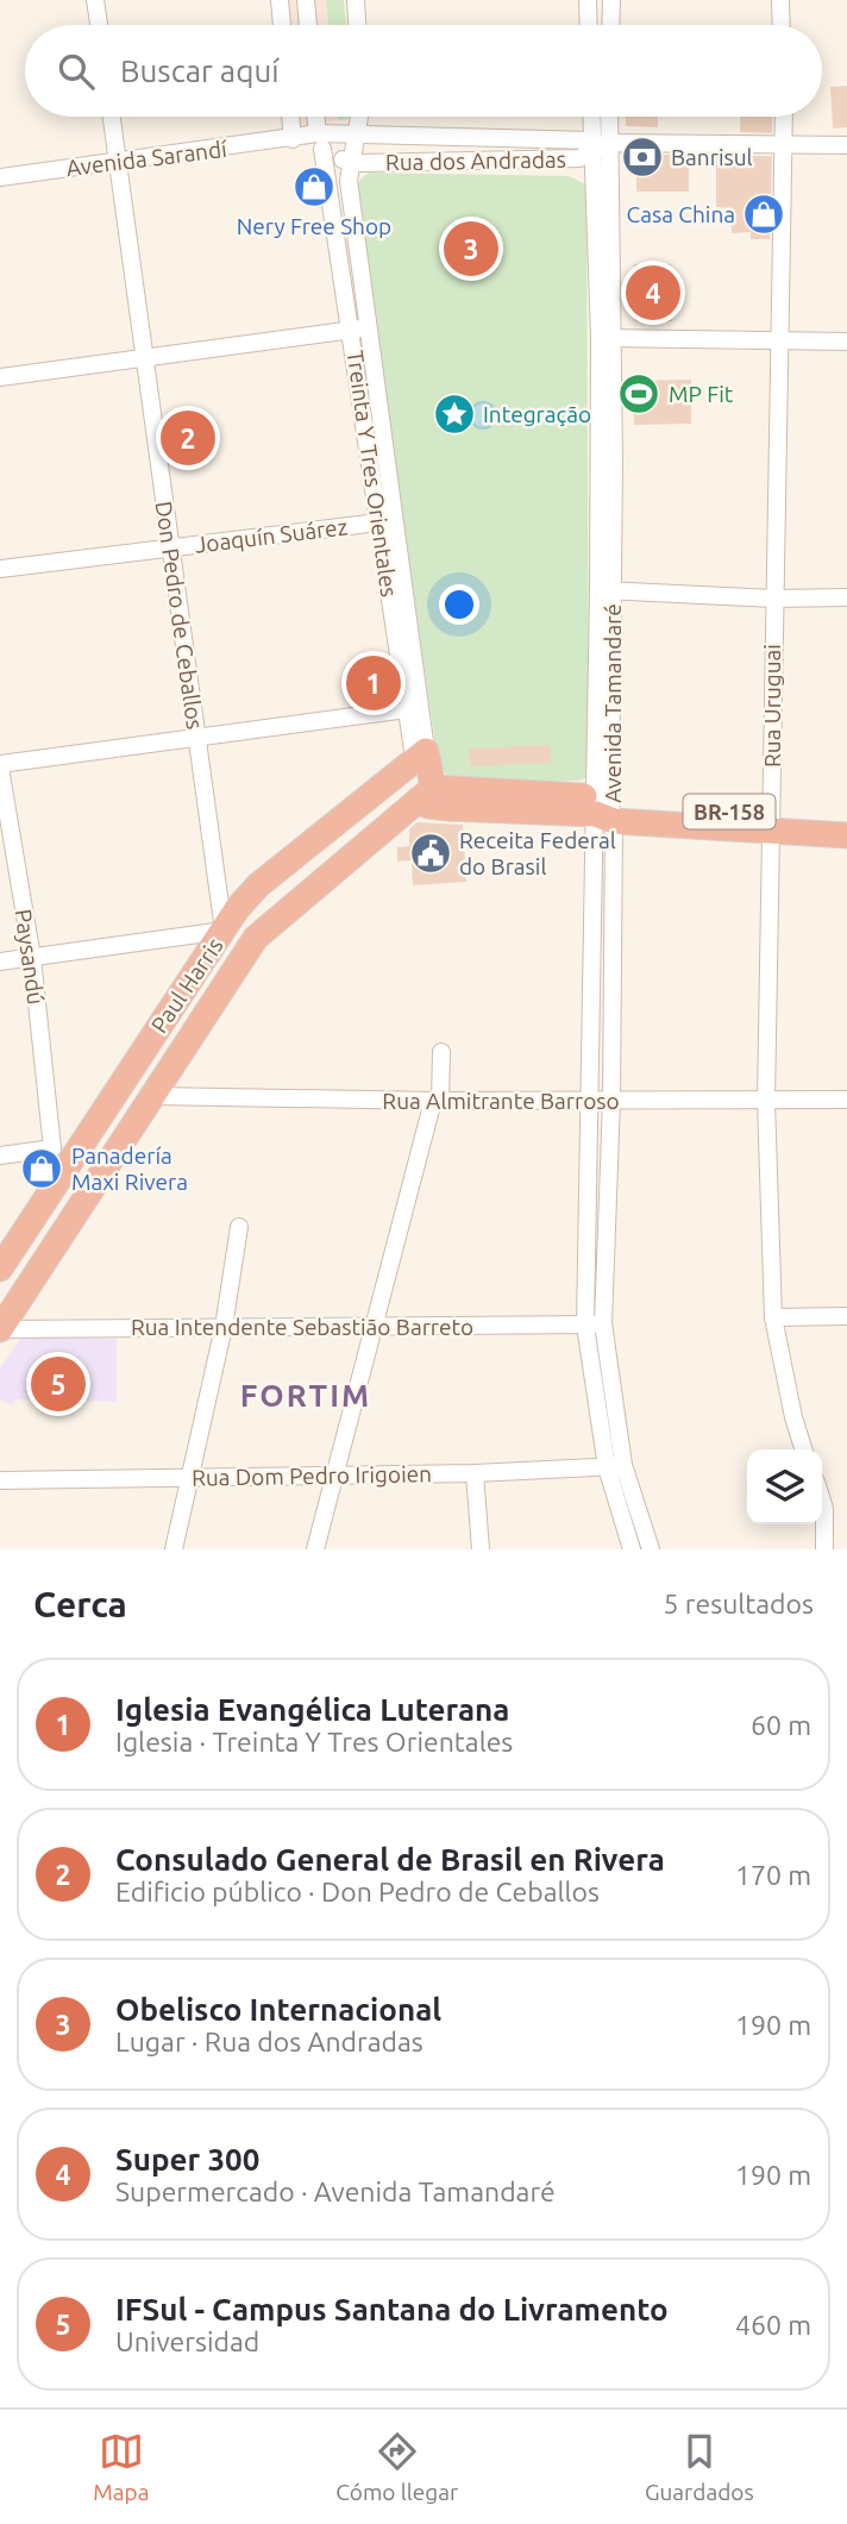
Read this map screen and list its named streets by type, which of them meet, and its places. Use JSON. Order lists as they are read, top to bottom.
{
  "streets": {
    "highway": ["Treinta Y Tres Orientales", "BR-158", "Paul Harris"],
    "street": [
      "Avenida Sarandí",
      "Rua dos Andradas",
      "Joaquín Suárez",
      "Don Pedro de Ceballos",
      "Avenida Tamandaré",
      "Rua Uruguai",
      "Paysandú",
      "Rua Almitrante Barroso",
      "Rua Intendente Sebastião Barreto",
      "Rua Dom Pedro Irigoien"
    ]
  },
  "crossings": [
    ["Avenida Sarandí", "Rua dos Andradas"],
    ["Avenida Sarandí", "Treinta Y Tres Orientales"],
    ["Avenida Sarandí", "Don Pedro de Ceballos"],
    ["Rua dos Andradas", "Treinta Y Tres Orientales"],
    ["Rua dos Andradas", "Avenida Tamandaré"],
    ["Rua dos Andradas", "Rua Uruguai"],
    ["Treinta Y Tres Orientales", "Joaquín Suárez"],
    ["Treinta Y Tres Orientales", "BR-158"],
    ["Treinta Y Tres Orientales", "Paul Harris"],
    ["Joaquín Suárez", "Don Pedro de Ceballos"],
    ["Don Pedro de Ceballos", "Paul Harris"],
    ["Avenida Tamandaré", "BR-158"],
    ["Avenida Tamandaré", "Rua Almitrante Barroso"],
    ["Avenida Tamandaré", "Rua Intendente Sebastião Barreto"],
    ["Avenida Tamandaré", "Rua Dom Pedro Irigoien"],
    ["Rua Uruguai", "BR-158"],
    ["Rua Uruguai", "Rua Almitrante Barroso"],
    ["Paysandú", "Paul Harris"]
  ],
  "districts": ["FORTIM"],
  "places": {
    "bank": ["Banrisul"],
    "shop": ["Nery Free Shop", "Casa China", "Panadería Maxi Rivera"],
    "sports": ["MP Fit"],
    "place": ["Integração"],
    "public building": ["Receita Federal do Brasil"]
  },
  "page": {
    "search": "Buscar aquí",
    "pins": [
      "3",
      "4",
      "2",
      "1",
      "5"
    ],
    "heading": ["Cerca", "5 resultados"],
    "list": [
      {
        "mark": "1",
        "name": "Iglesia Evangélica Luterana",
        "note": "Iglesia · Treinta Y Tres Orientales",
        "value": "60 m"
      },
      {
        "mark": "2",
        "name": "Consulado General de Brasil en Rivera",
        "note": "Edificio público · Don Pedro de Ceballos",
        "value": "170 m"
      },
      {
        "mark": "3",
        "name": "Obelisco Internacional",
        "note": "Lugar · Rua dos Andradas",
        "value": "190 m"
      },
      {
        "mark": "4",
        "name": "Super 300",
        "note": "Supermercado · Avenida Tamandaré",
        "value": "190 m"
      },
      {
        "mark": "5",
        "name": "IFSul - Campus Santana do Livramento",
        "note": "Universidad",
        "value": "460 m"
      }
    ],
    "nav": ["Mapa", "Cómo llegar", "Guardados"]
  }
}
